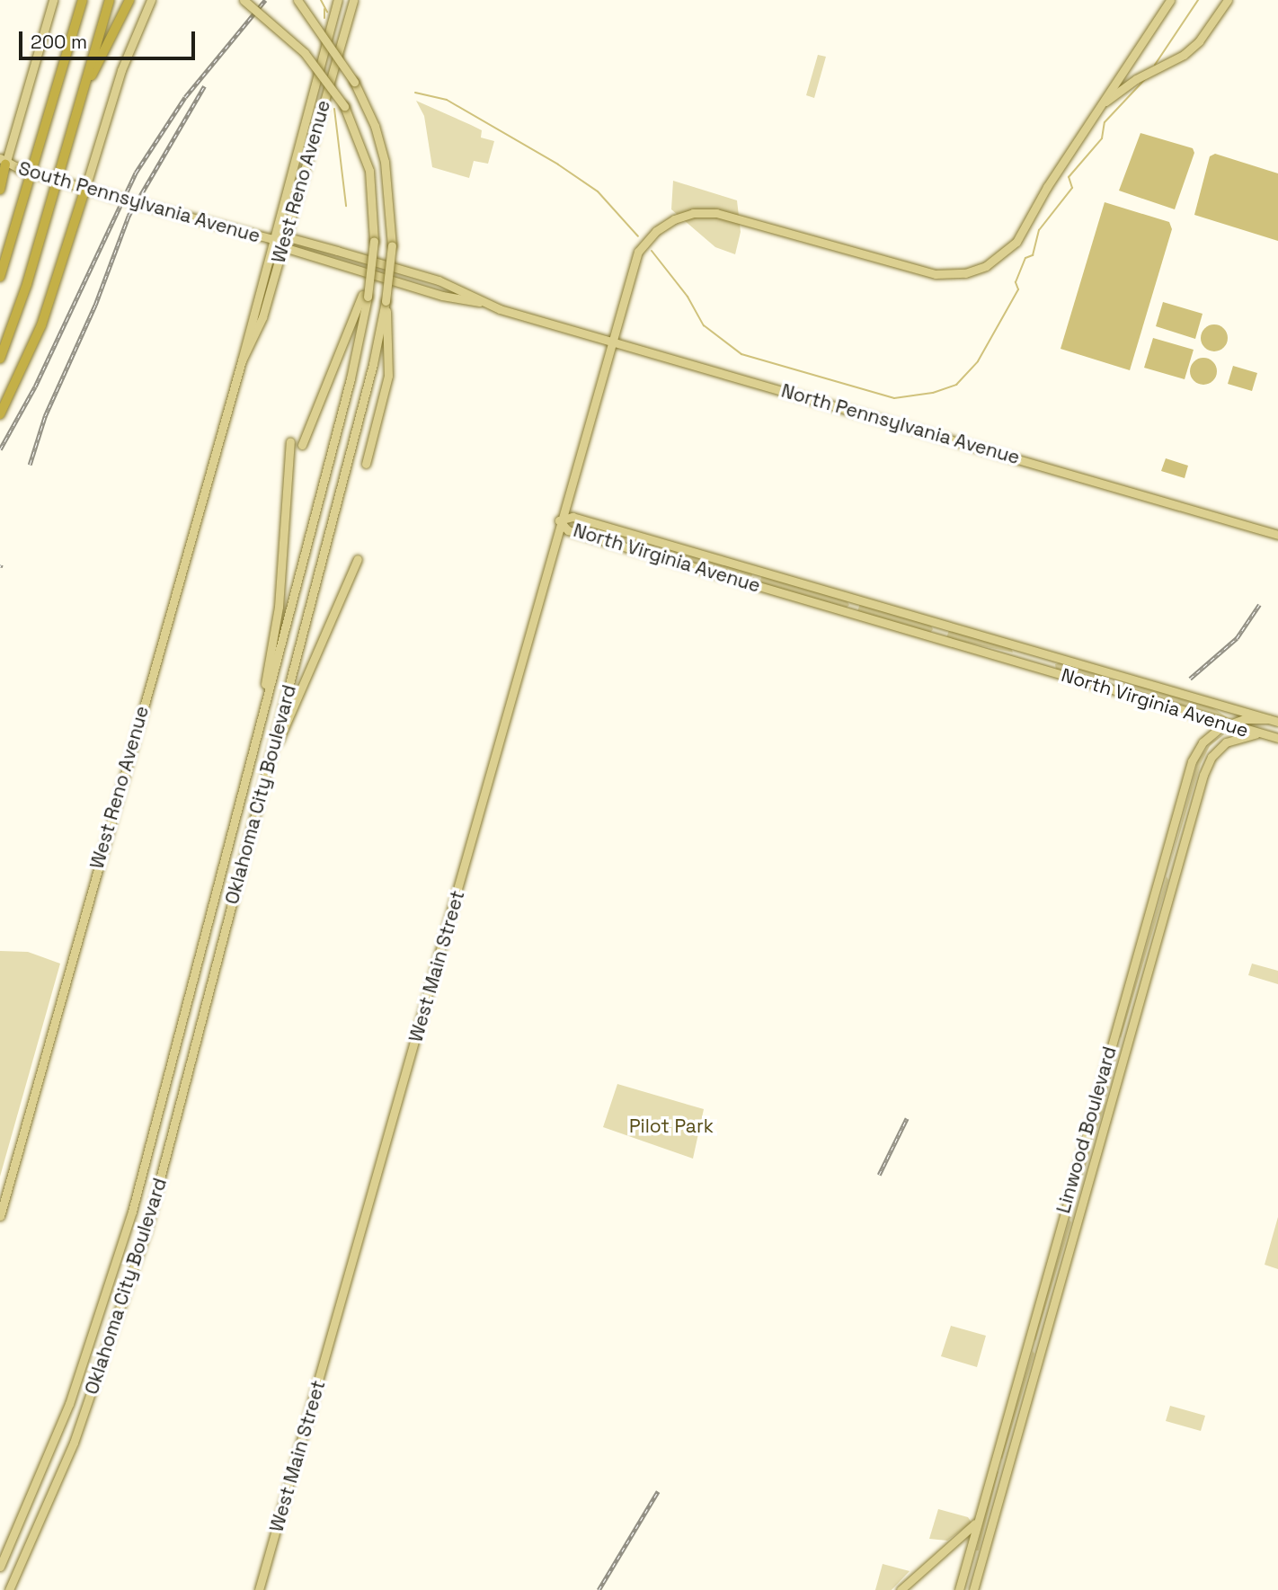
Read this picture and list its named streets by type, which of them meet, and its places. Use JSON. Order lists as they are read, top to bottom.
{
  "streets": {
    "main road": [
      "West Reno Avenue",
      "South Pennsylvania Avenue",
      "North Pennsylvania Avenue",
      "North Virginia Avenue",
      "Oklahoma City Boulevard",
      "West Main Street",
      "Linwood Boulevard"
    ]
  },
  "crossings": [
    ["West Reno Avenue", "South Pennsylvania Avenue"],
    ["South Pennsylvania Avenue", "North Pennsylvania Avenue"],
    ["North Pennsylvania Avenue", "West Main Street"],
    ["North Virginia Avenue", "West Main Street"],
    ["North Virginia Avenue", "Linwood Boulevard"]
  ],
  "parks": ["Pilot Park"],
  "scale_bar": "200 m"
}
